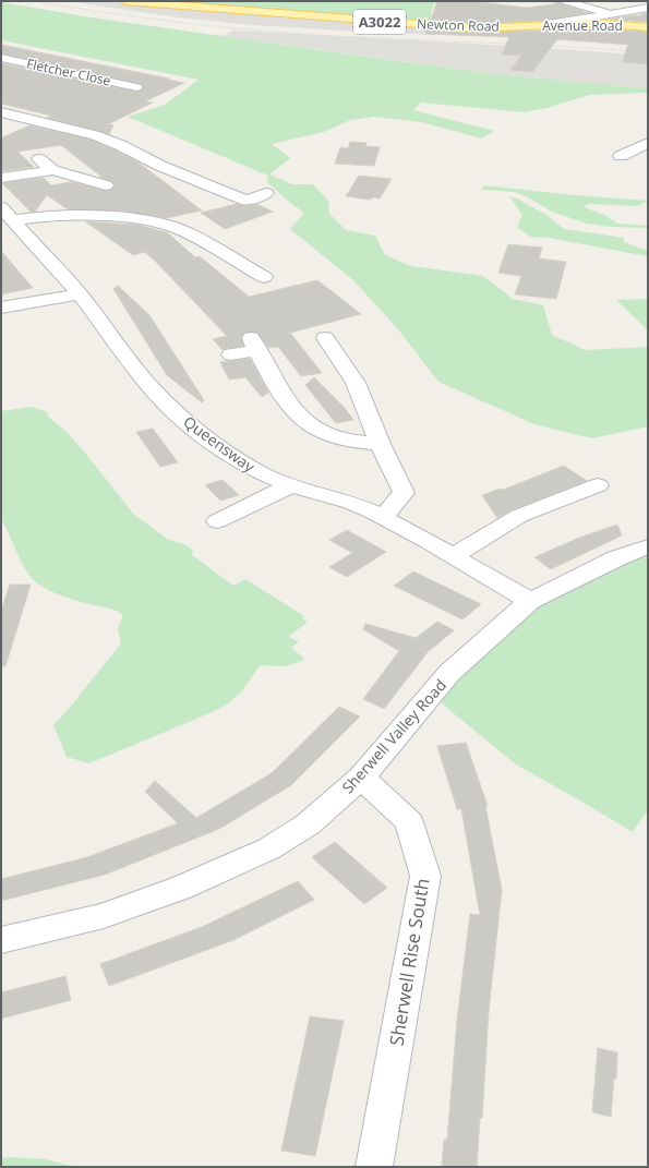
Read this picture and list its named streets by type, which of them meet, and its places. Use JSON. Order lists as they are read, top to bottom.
{
  "streets": {
    "main road": ["A3022", "Newton Road", "Avenue Road"],
    "street": [
      "Fletcher Close",
      "Queensway",
      "Sherwell Valley Road",
      "Sherwell Rise South"
    ]
  },
  "crossings": [
    ["A3022", "Newton Road"],
    ["A3022", "Avenue Road"],
    ["Newton Road", "Avenue Road"],
    ["Queensway", "Sherwell Valley Road"],
    ["Sherwell Valley Road", "Sherwell Rise South"]
  ]
}
